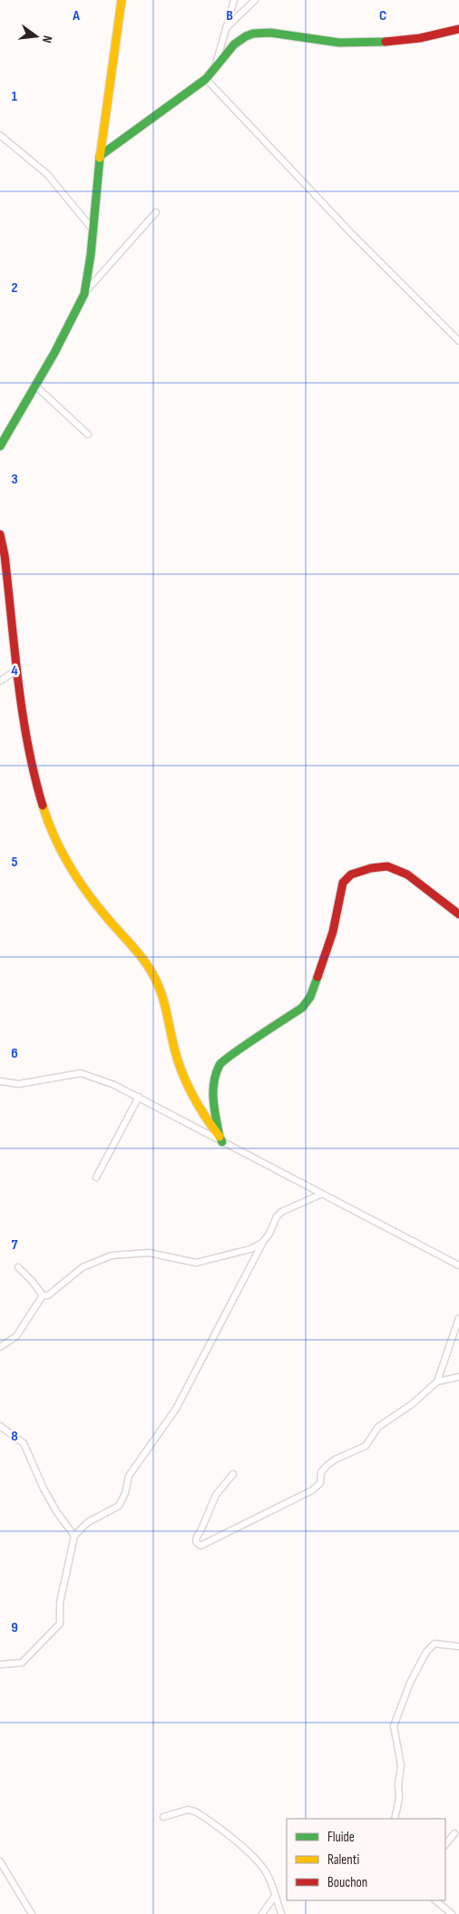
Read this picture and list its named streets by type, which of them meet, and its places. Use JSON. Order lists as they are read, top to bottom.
{
  "legend": ["Fluide", "Ralenti", "Bouchon"],
  "north": "right",
  "grid": {
    "columns": ["A", "B", "C"],
    "rows": [
      "1",
      "2",
      "3",
      "4",
      "5",
      "6",
      "7",
      "8",
      "9"
    ]
  }
}
